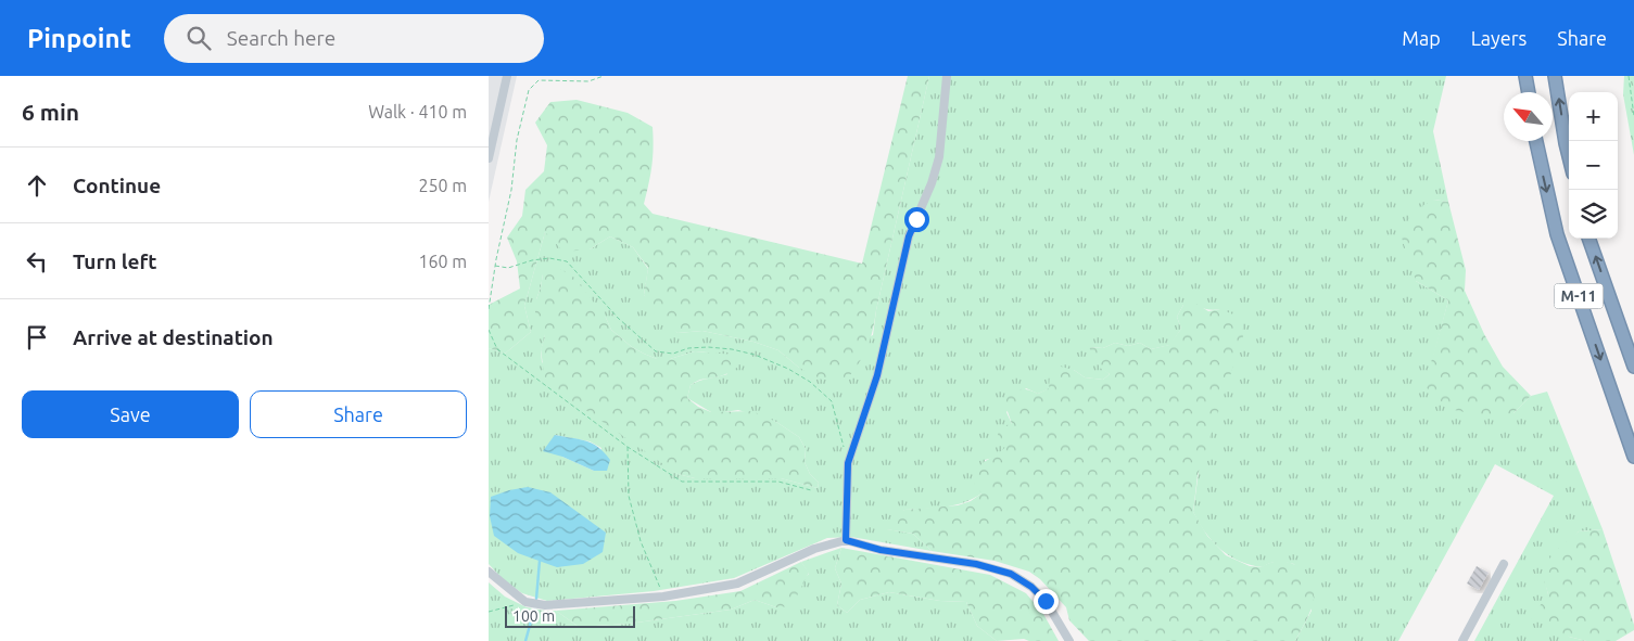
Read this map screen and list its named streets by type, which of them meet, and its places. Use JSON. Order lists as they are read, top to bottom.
{
  "streets": {
    "highway": ["М-11"]
  },
  "scale_bar": "100 m",
  "north": "top left",
  "page": {
    "header": "Pinpoint",
    "search": "Search here",
    "nav": ["Map", "Layers", "Share"],
    "heading": ["6 min", "Walk · 410 m"],
    "map_buttons": ["+", "−"],
    "list": [
      ["Continue", "250 m"],
      ["Turn left", "160 m"],
      "Arrive at destination"
    ],
    "buttons": ["Save", "Share"],
    "scale": "100 m"
  }
}
